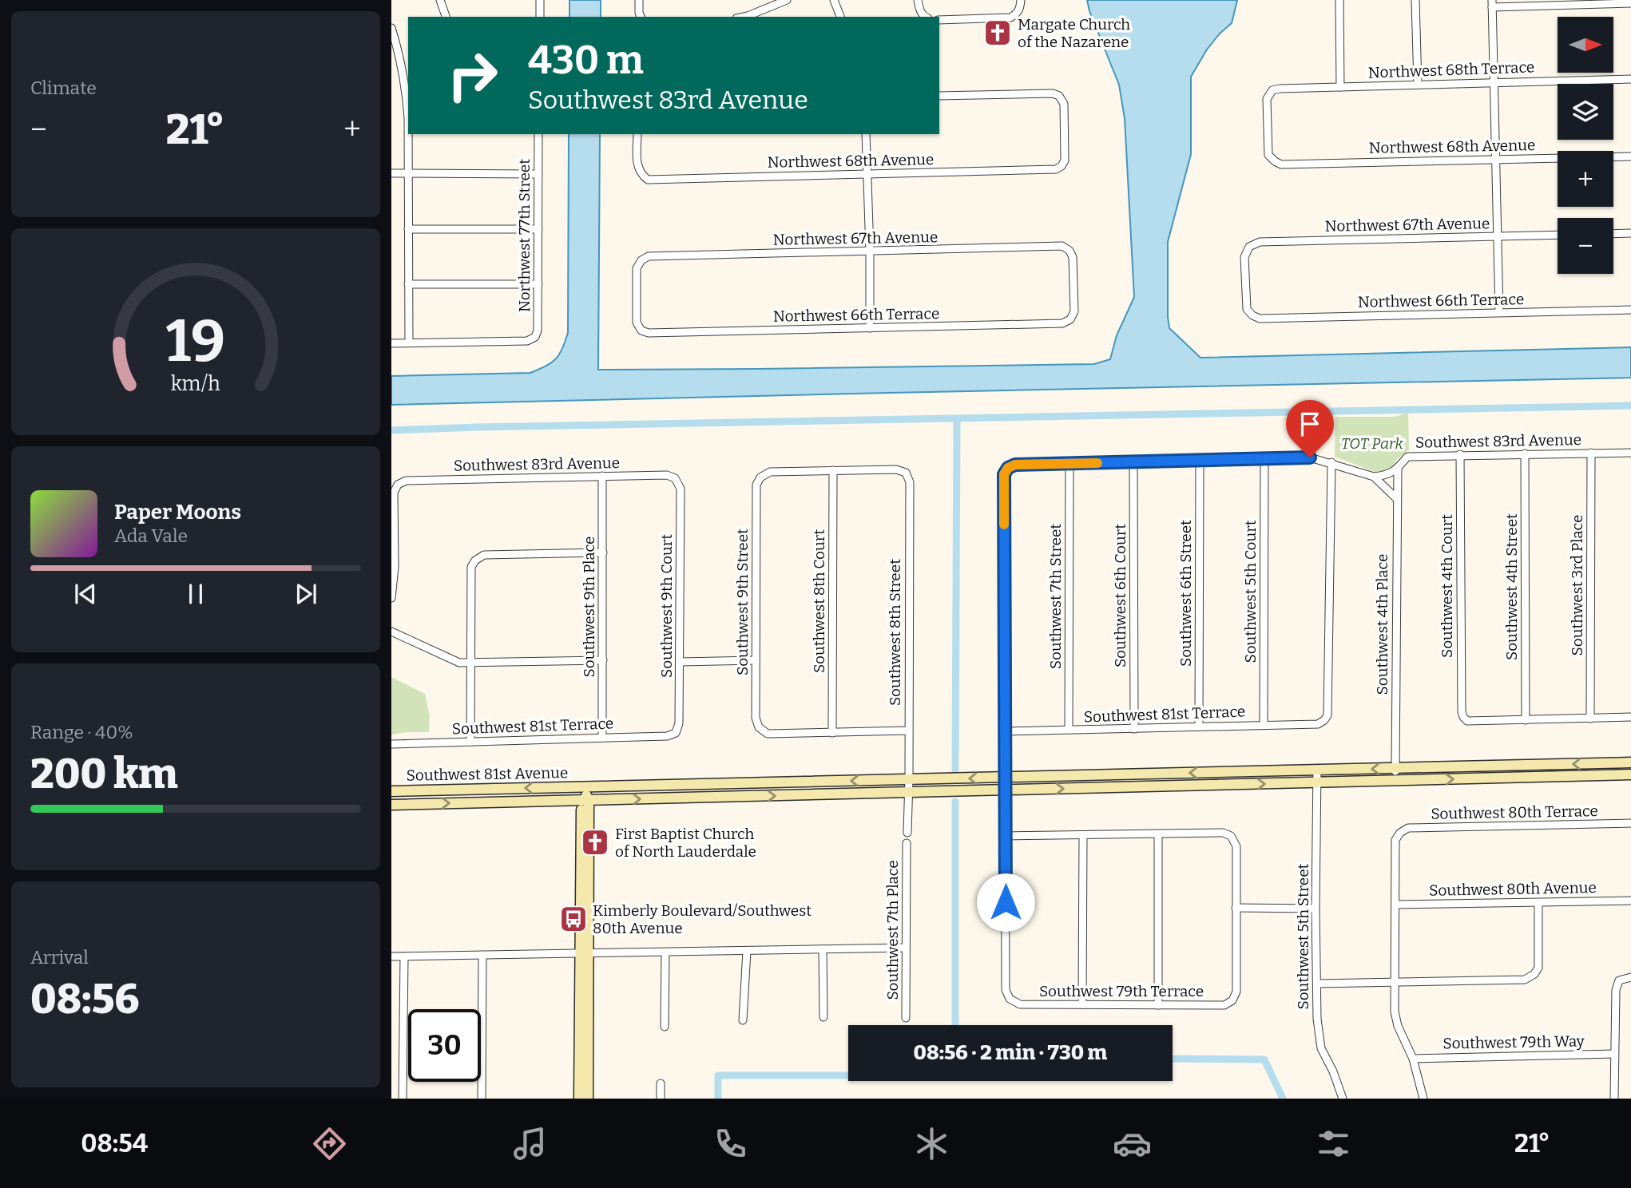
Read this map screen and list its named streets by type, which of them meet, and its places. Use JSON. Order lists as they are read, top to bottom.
{
  "streets": {
    "street": [
      "Northwest 68th Terrace",
      "Northwest 68th Avenue",
      "Northwest 67th Avenue",
      "Northwest 77th Street",
      "Northwest 66th Terrace",
      "Southwest 83rd Avenue",
      "Southwest 3rd Place",
      "Southwest 4th Court",
      "Southwest 4th Street",
      "Southwest 5th Court",
      "Southwest 6th Street",
      "Southwest 6th Court",
      "Southwest 7th Street",
      "Southwest 8th Court",
      "Southwest 9th Street",
      "Southwest 9th Court",
      "Southwest 9th Place",
      "Southwest 4th Place",
      "Southwest 8th Street",
      "Southwest 81st Terrace",
      "Southwest 81st Avenue",
      "Southwest 80th Terrace",
      "Southwest 80th Avenue",
      "Southwest 7th Place",
      "Southwest 5th Street",
      "Southwest 79th Terrace",
      "Southwest 79th Way"
    ]
  },
  "crossings": [
    ["Northwest 68th Terrace", "Northwest 68th Avenue"],
    ["Northwest 67th Avenue", "Northwest 66th Terrace"],
    ["Southwest 83rd Avenue", "Southwest 3rd Place"],
    ["Southwest 83rd Avenue", "Southwest 4th Court"],
    ["Southwest 83rd Avenue", "Southwest 4th Street"],
    ["Southwest 83rd Avenue", "Southwest 9th Court"],
    ["Southwest 83rd Avenue", "Southwest 9th Place"],
    ["Southwest 83rd Avenue", "Southwest 4th Place"],
    ["Southwest 4th Court", "Southwest 4th Street"],
    ["Southwest 5th Court", "Southwest 81st Terrace"],
    ["Southwest 6th Street", "Southwest 81st Terrace"],
    ["Southwest 6th Court", "Southwest 81st Terrace"],
    ["Southwest 7th Street", "Southwest 81st Terrace"],
    ["Southwest 8th Court", "Southwest 9th Street"],
    ["Southwest 8th Court", "Southwest 8th Street"],
    ["Southwest 9th Street", "Southwest 8th Street"],
    ["Southwest 9th Court", "Southwest 81st Terrace"],
    ["Southwest 9th Place", "Southwest 81st Terrace"],
    ["Southwest 4th Place", "Southwest 81st Avenue"],
    ["Southwest 8th Street", "Southwest 81st Avenue"],
    ["Southwest 81st Avenue", "Southwest 5th Street"],
    ["Southwest 80th Terrace", "Southwest 80th Avenue"]
  ],
  "parks": ["TOT Park"],
  "places": {
    "church": ["Margate Church of the Nazarene", "First Baptist Church of North Lauderdale"],
    "bus stop": ["Kimberly Boulevard/Southwest 80th Avenue"]
  },
  "north": "right",
  "page": {
    "tile": [
      "Climate",
      ["Range · 40%", "200 km"],
      ["Arrival", "08:56"]
    ],
    "map_buttons": ["+", "−"],
    "turn": ["430 m", "Southwest 83rd Avenue"],
    "heat": ["−", "21°", "+"],
    "song": ["Paper Moons", "Ada Vale"],
    "limit": "30",
    "trip": "08:56 · 2 min · 730 m",
    "tabs": ["08:54", "21°"],
    "gauge": ["19", "km/h"]
  }
}
